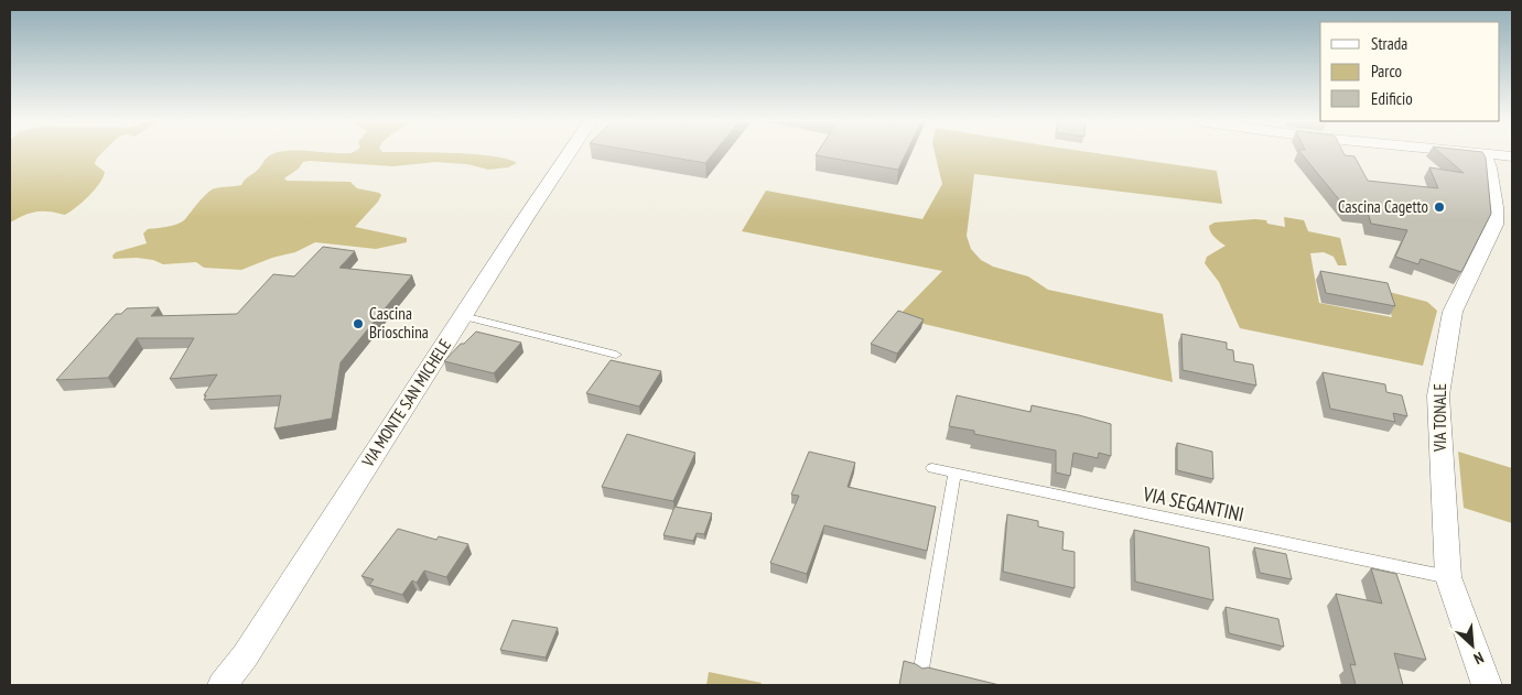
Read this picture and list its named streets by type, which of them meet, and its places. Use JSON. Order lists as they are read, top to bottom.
{
  "streets": {
    "street": ["VIA MONTE SAN MICHELE", "VIA TONALE"],
    "lane": ["VIA SEGANTINI"]
  },
  "crossings": [
    ["VIA TONALE", "VIA SEGANTINI"]
  ],
  "places": ["Cascina Cagetto", "Cascina Brioschina"],
  "legend": ["Strada", "Parco", "Edificio"],
  "north": "bottom right"
}
